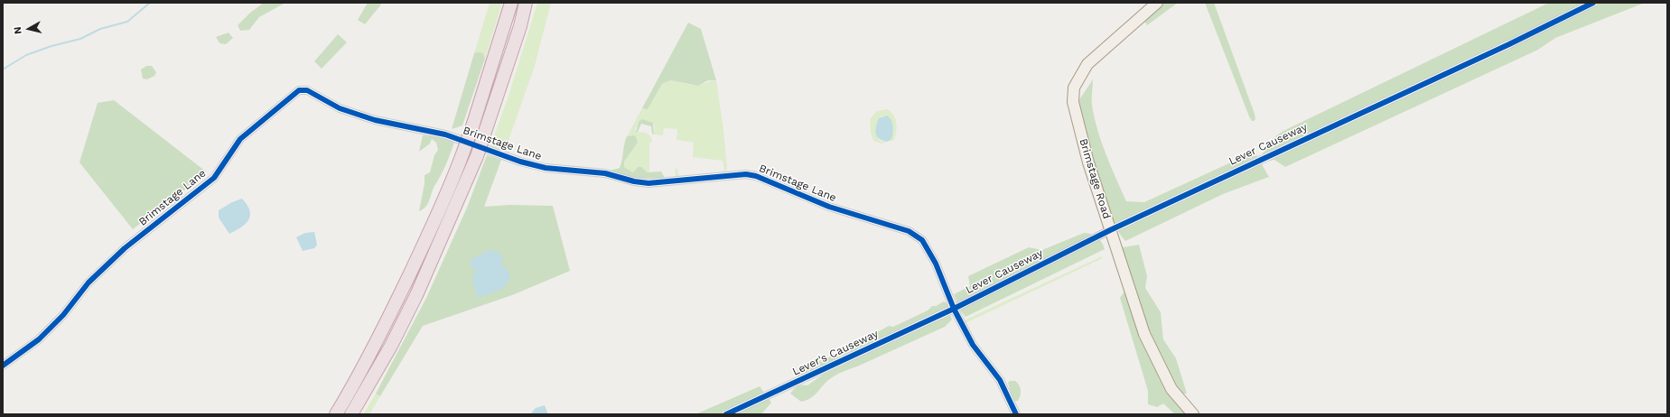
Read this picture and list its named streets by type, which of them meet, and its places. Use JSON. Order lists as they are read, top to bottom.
{
  "streets": {
    "main road": ["Brimstage Road"],
    "street": ["Brimstage Lane", "Lever Causeway", "Lever's Causeway"]
  },
  "crossings": [
    ["Brimstage Lane", "Lever Causeway"],
    ["Brimstage Lane", "Lever's Causeway"],
    ["Lever Causeway", "Brimstage Road"],
    ["Lever Causeway", "Lever's Causeway"]
  ],
  "north": "left"
}
